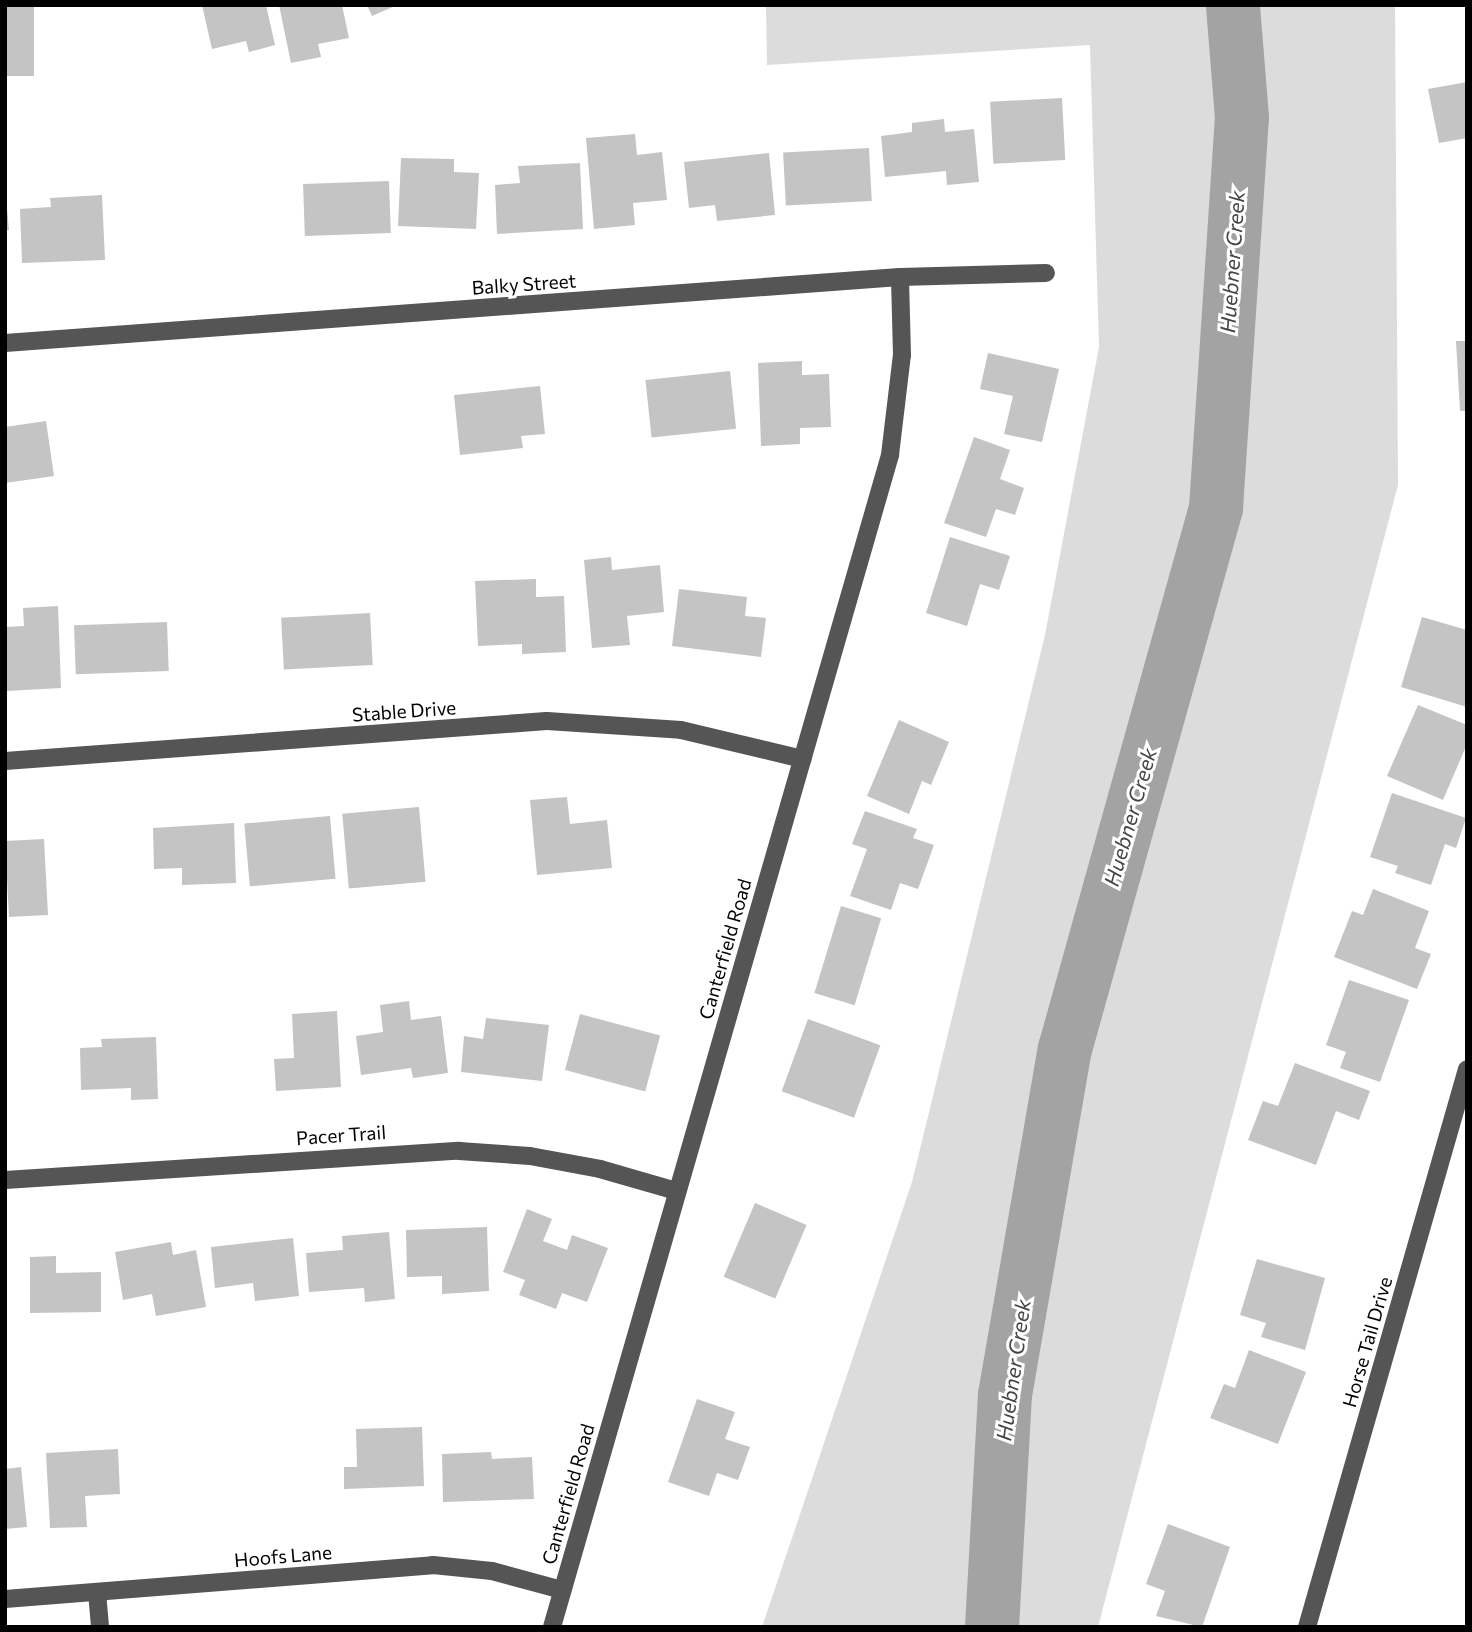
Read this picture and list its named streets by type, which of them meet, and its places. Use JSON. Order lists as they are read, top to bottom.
{
  "streets": {
    "street": [
      "Balky Street",
      "Stable Drive",
      "Canterfield Road",
      "Pacer Trail",
      "Horse Tail Drive",
      "Hoofs Lane"
    ]
  },
  "crossings": [
    ["Balky Street", "Canterfield Road"],
    ["Stable Drive", "Canterfield Road"],
    ["Canterfield Road", "Pacer Trail"],
    ["Canterfield Road", "Hoofs Lane"]
  ],
  "water": ["Huebner Creek"]
}
